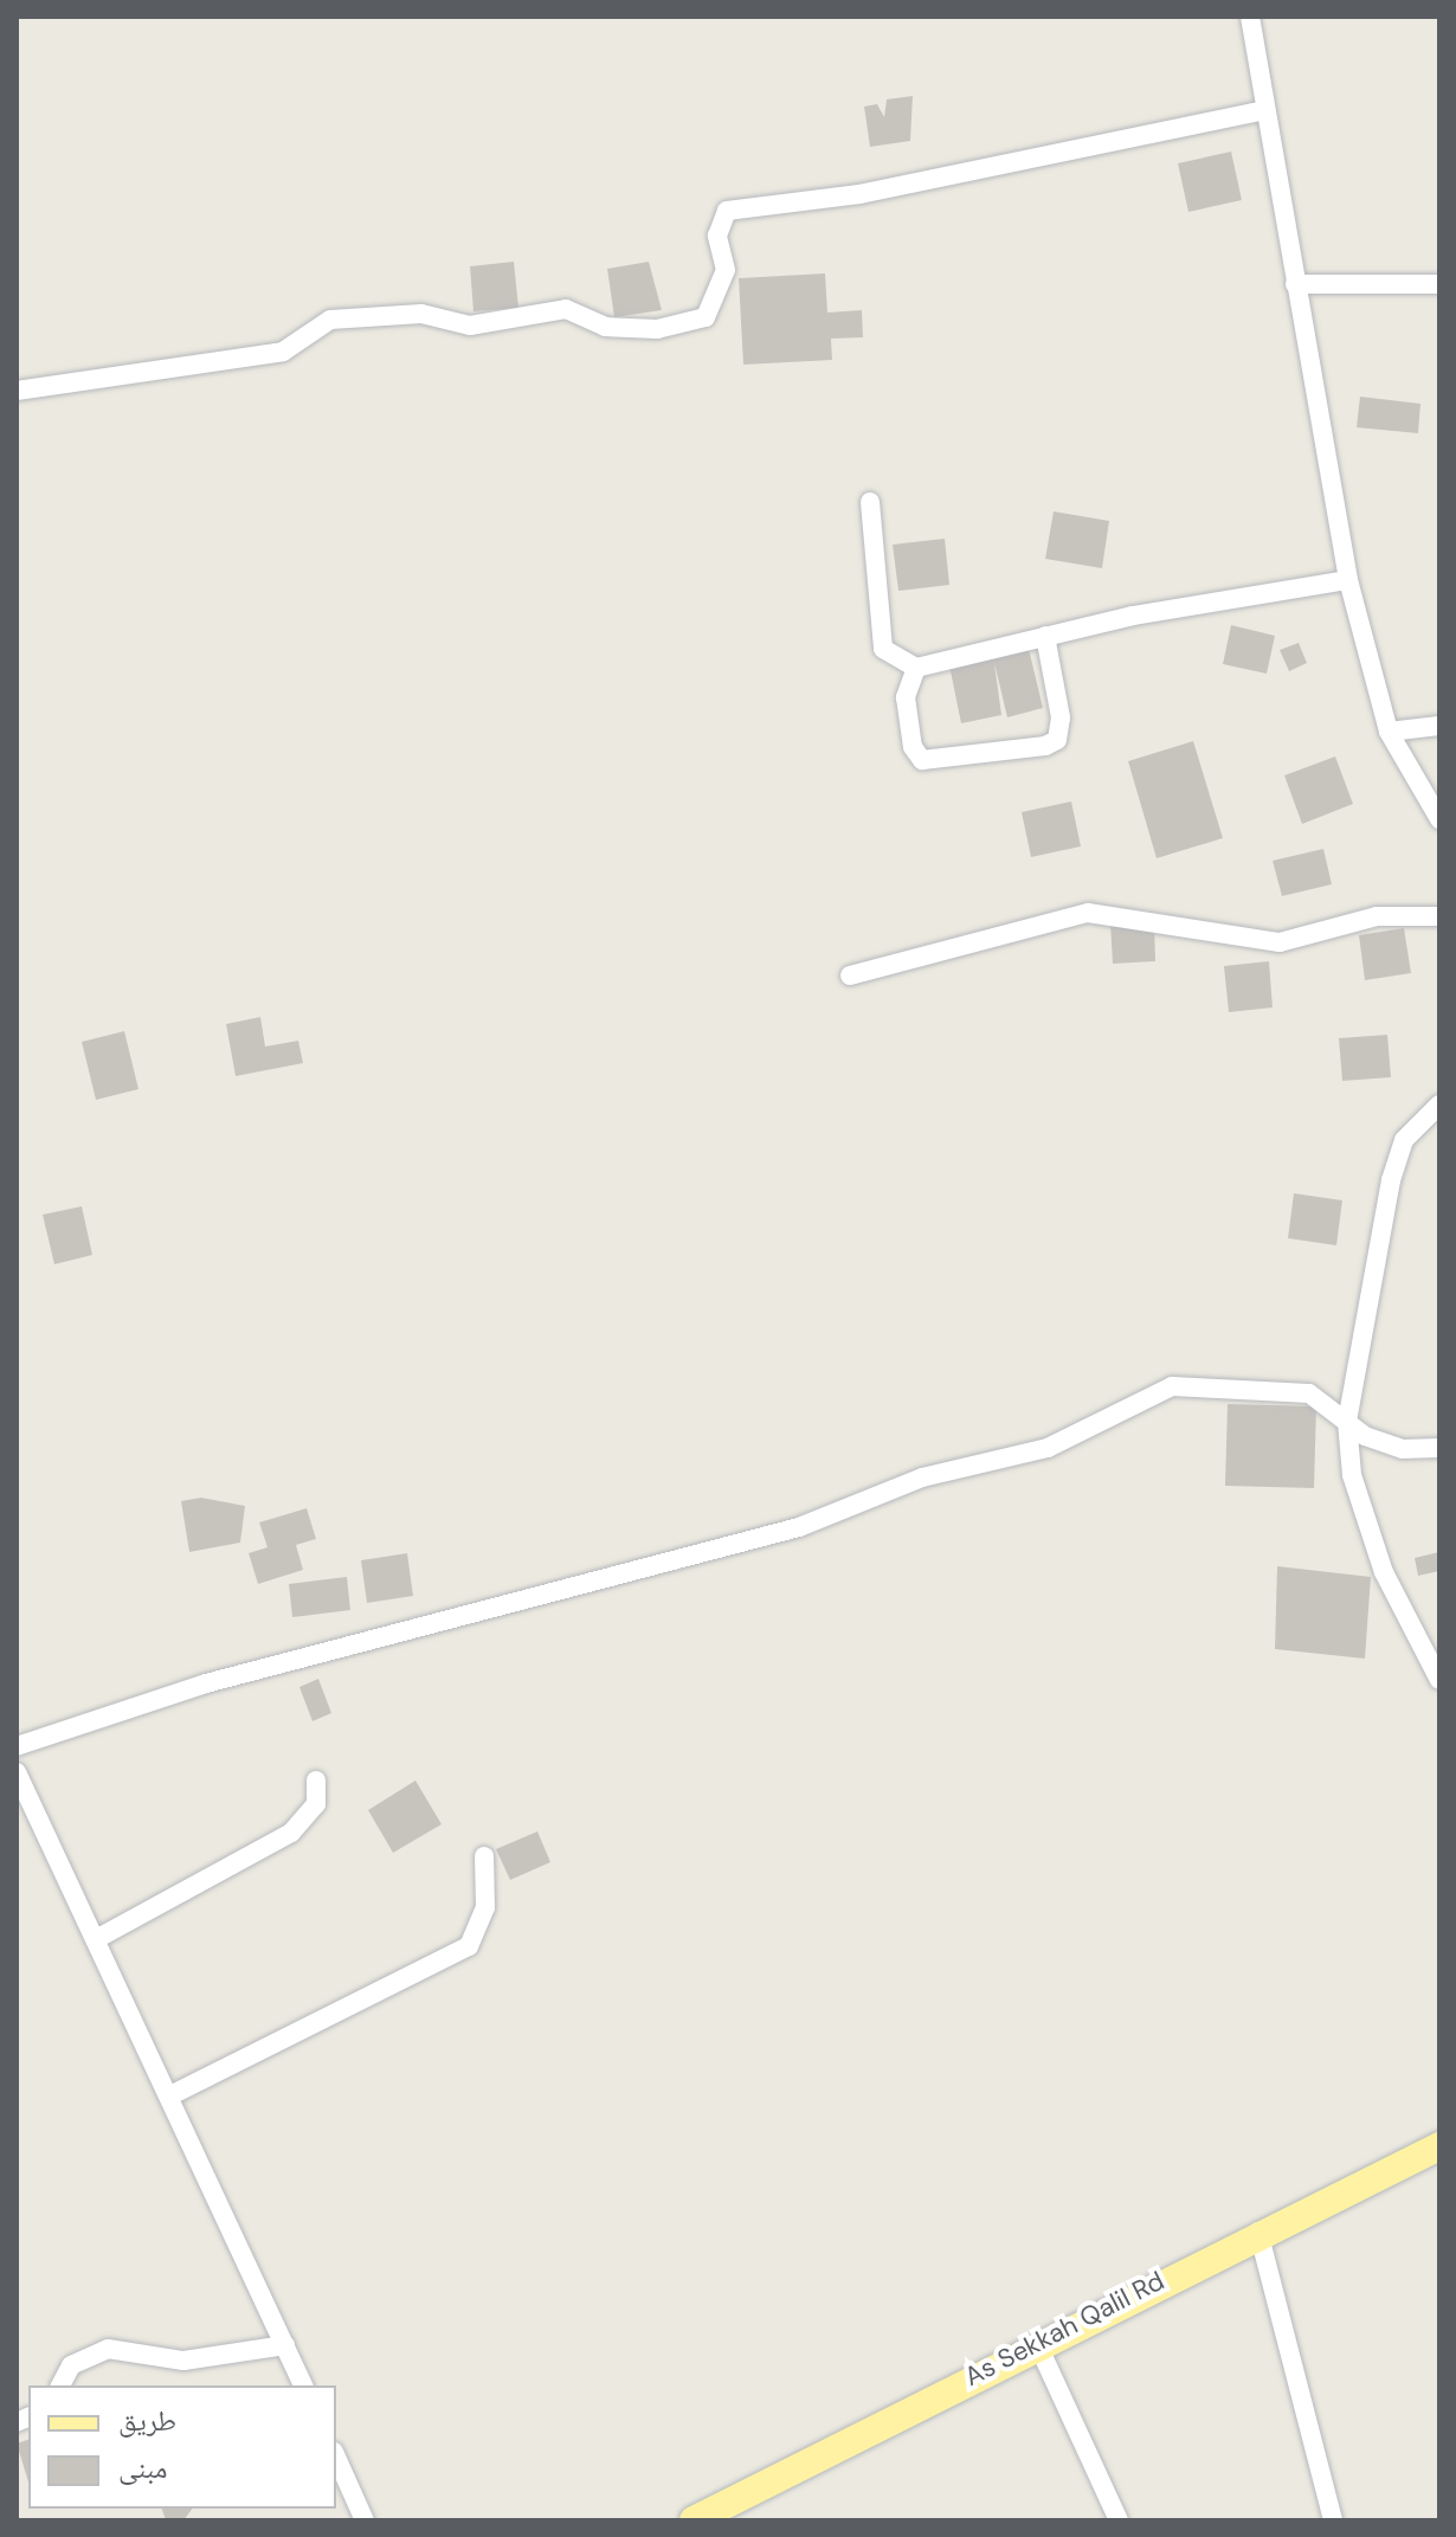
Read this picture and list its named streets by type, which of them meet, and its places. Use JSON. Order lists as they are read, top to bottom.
{
  "streets": {
    "main road": ["As Sekkah Qalil Rd"]
  },
  "legend": ["طريق", "مبنى"]
}
